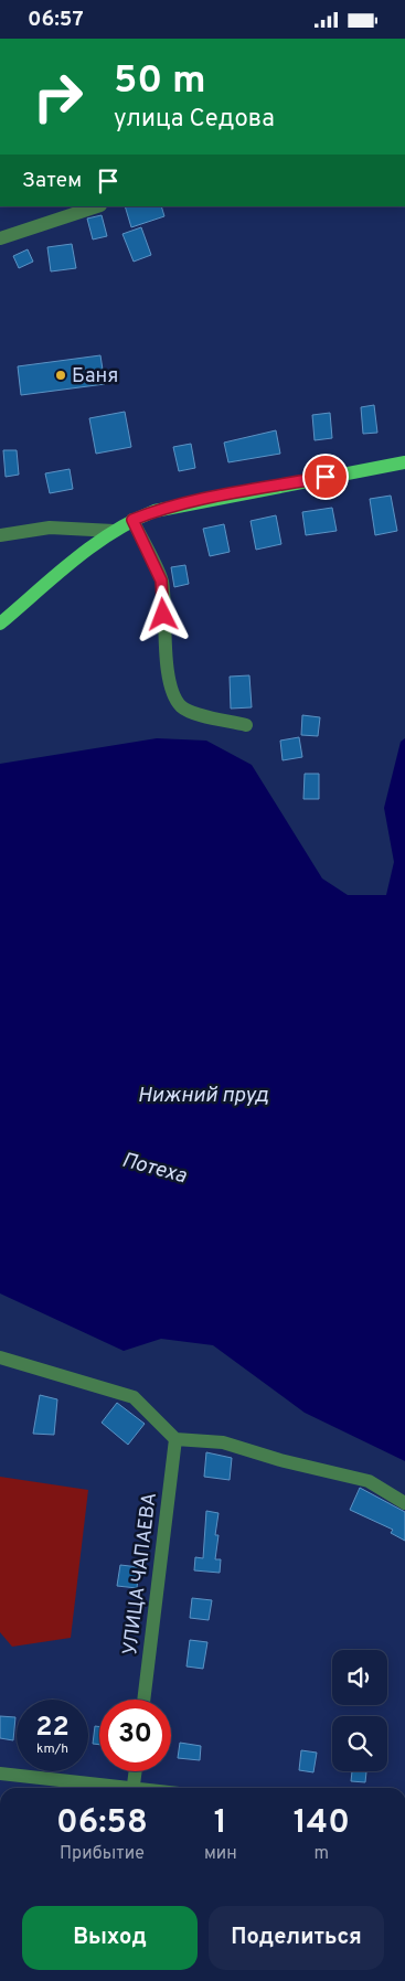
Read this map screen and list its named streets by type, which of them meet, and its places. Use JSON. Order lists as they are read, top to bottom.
{
  "streets": {
    "street": ["УЛИЦА ЧАПАЕВА"]
  },
  "water": ["Нижний пруд", "Потеха"],
  "places": ["Баня"],
  "page": {
    "status": "06:57",
    "turn": ["50 m", "улица Седова"],
    "then": "Затем",
    "speed": "22 km/h",
    "limit": "30",
    "eta": [
      "06:58",
      "Прибытие",
      "1",
      "мин",
      "140",
      "m"
    ],
    "buttons": ["Выход", "Поделиться"]
  }
}
